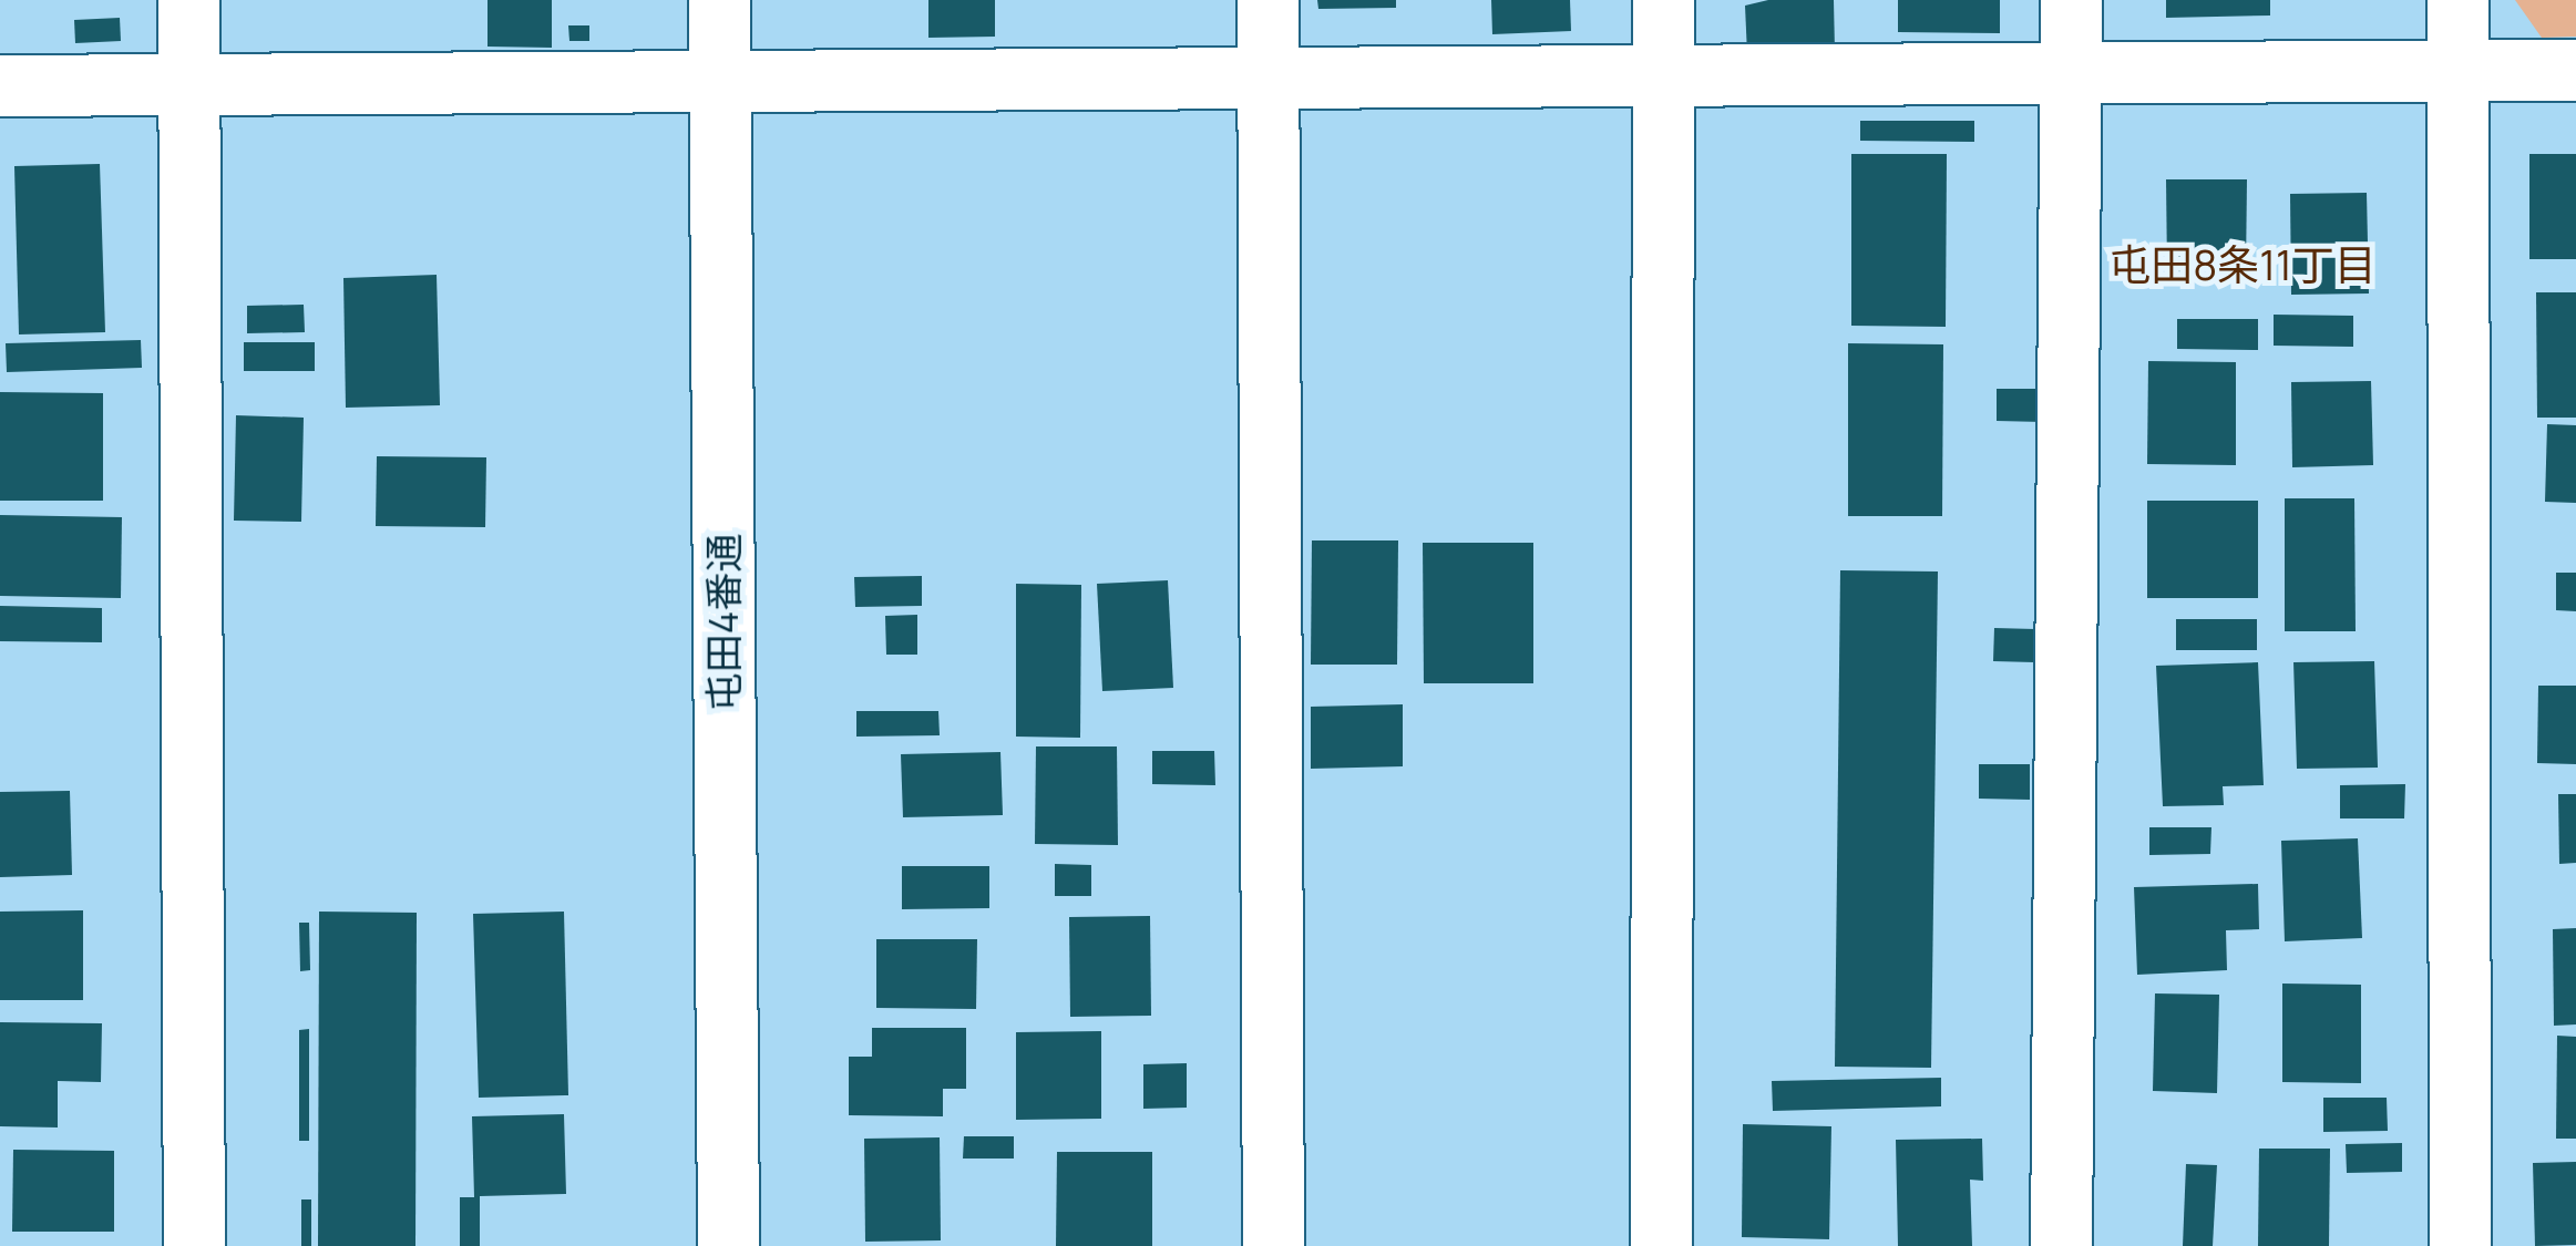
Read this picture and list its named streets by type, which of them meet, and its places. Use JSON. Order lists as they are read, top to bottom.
{
  "streets": {
    "street": ["屯田4番通"]
  },
  "districts": ["屯田8条11丁目"]
}
